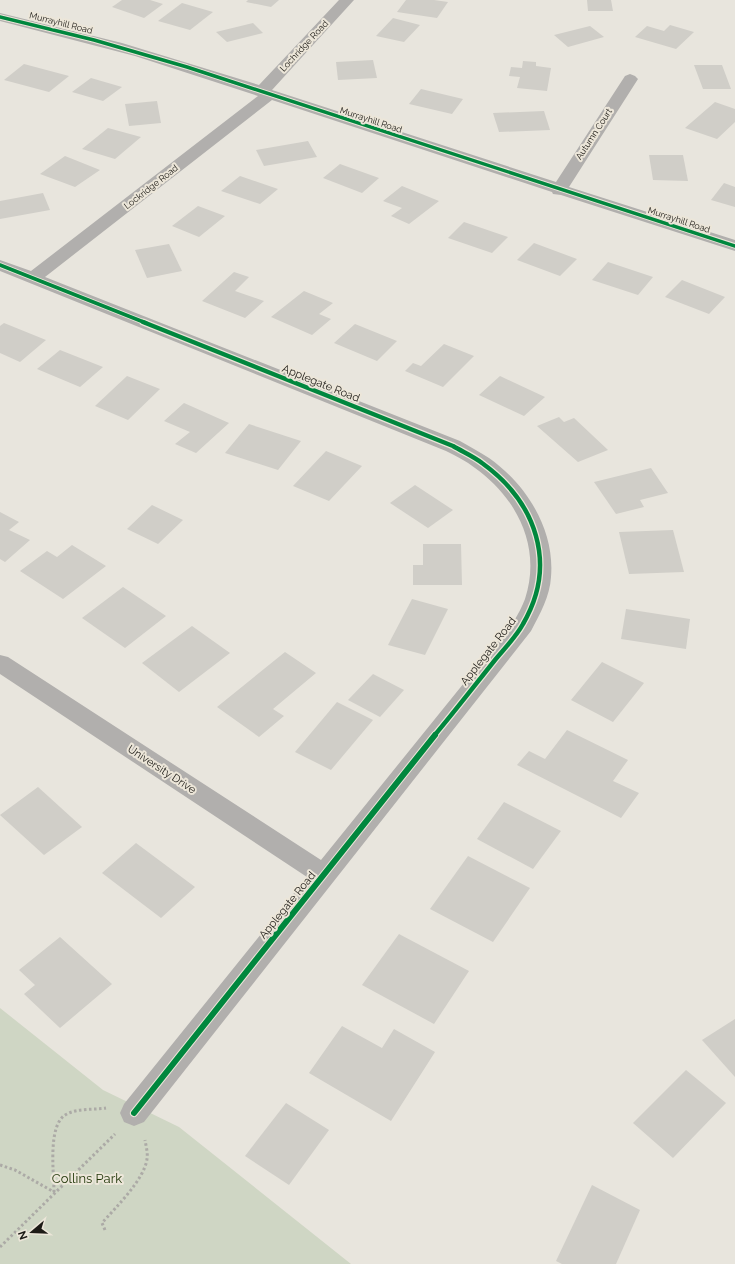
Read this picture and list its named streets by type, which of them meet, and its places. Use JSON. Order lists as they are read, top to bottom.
{
  "streets": {
    "street": [
      "Murrayhill Road",
      "Lochridge Road",
      "Autumn Court",
      "Lockridge Road",
      "Applegate Road",
      "University Drive"
    ]
  },
  "crossings": [
    ["Murrayhill Road", "Lochridge Road"],
    ["Murrayhill Road", "Autumn Court"],
    ["Murrayhill Road", "Lockridge Road"],
    ["Lochridge Road", "Lockridge Road"],
    ["Lockridge Road", "Applegate Road"],
    ["Applegate Road", "University Drive"]
  ],
  "parks": ["Collins Park"],
  "north": "left"
}
